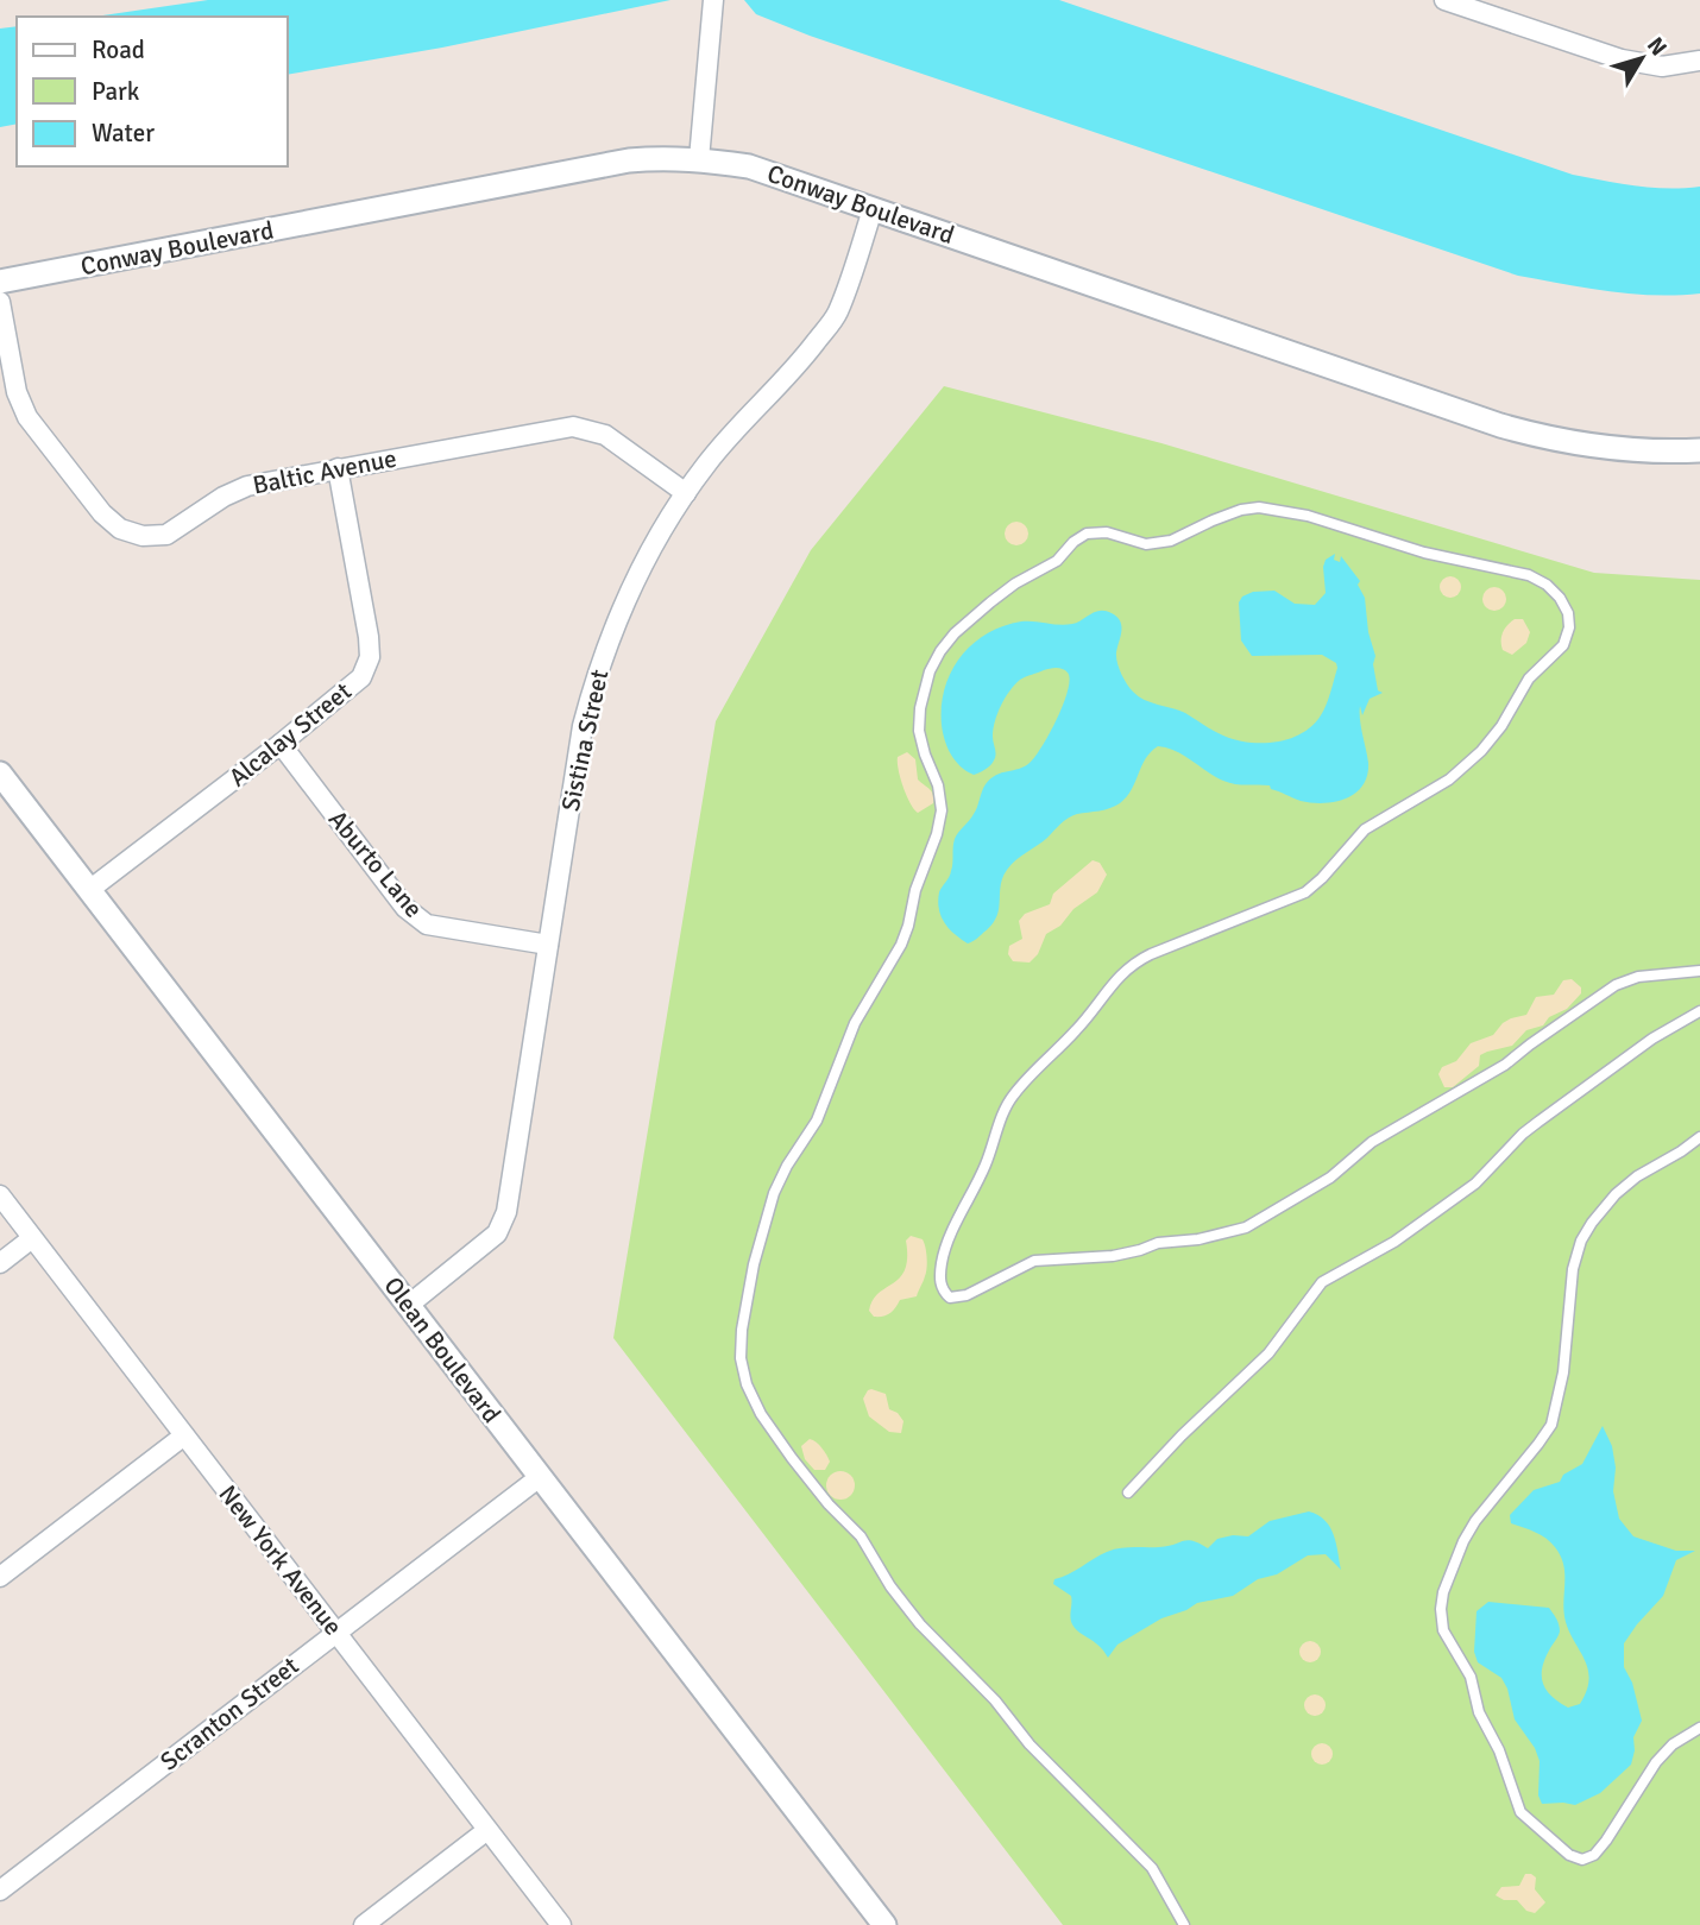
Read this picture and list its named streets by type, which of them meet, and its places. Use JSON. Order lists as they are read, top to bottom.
{
  "streets": {
    "street": [
      "Conway Boulevard",
      "Baltic Avenue",
      "Alcalay Street",
      "Sistina Street",
      "Aburto Lane",
      "Olean Boulevard",
      "New York Avenue",
      "Scranton Street"
    ]
  },
  "crossings": [
    ["Conway Boulevard", "Sistina Street"],
    ["Baltic Avenue", "Alcalay Street"],
    ["Baltic Avenue", "Sistina Street"],
    ["Alcalay Street", "Aburto Lane"],
    ["Alcalay Street", "Olean Boulevard"],
    ["Sistina Street", "Aburto Lane"],
    ["Sistina Street", "Olean Boulevard"],
    ["Olean Boulevard", "Scranton Street"],
    ["New York Avenue", "Scranton Street"]
  ],
  "legend": ["Road", "Park", "Water"],
  "north": "top right"
}
